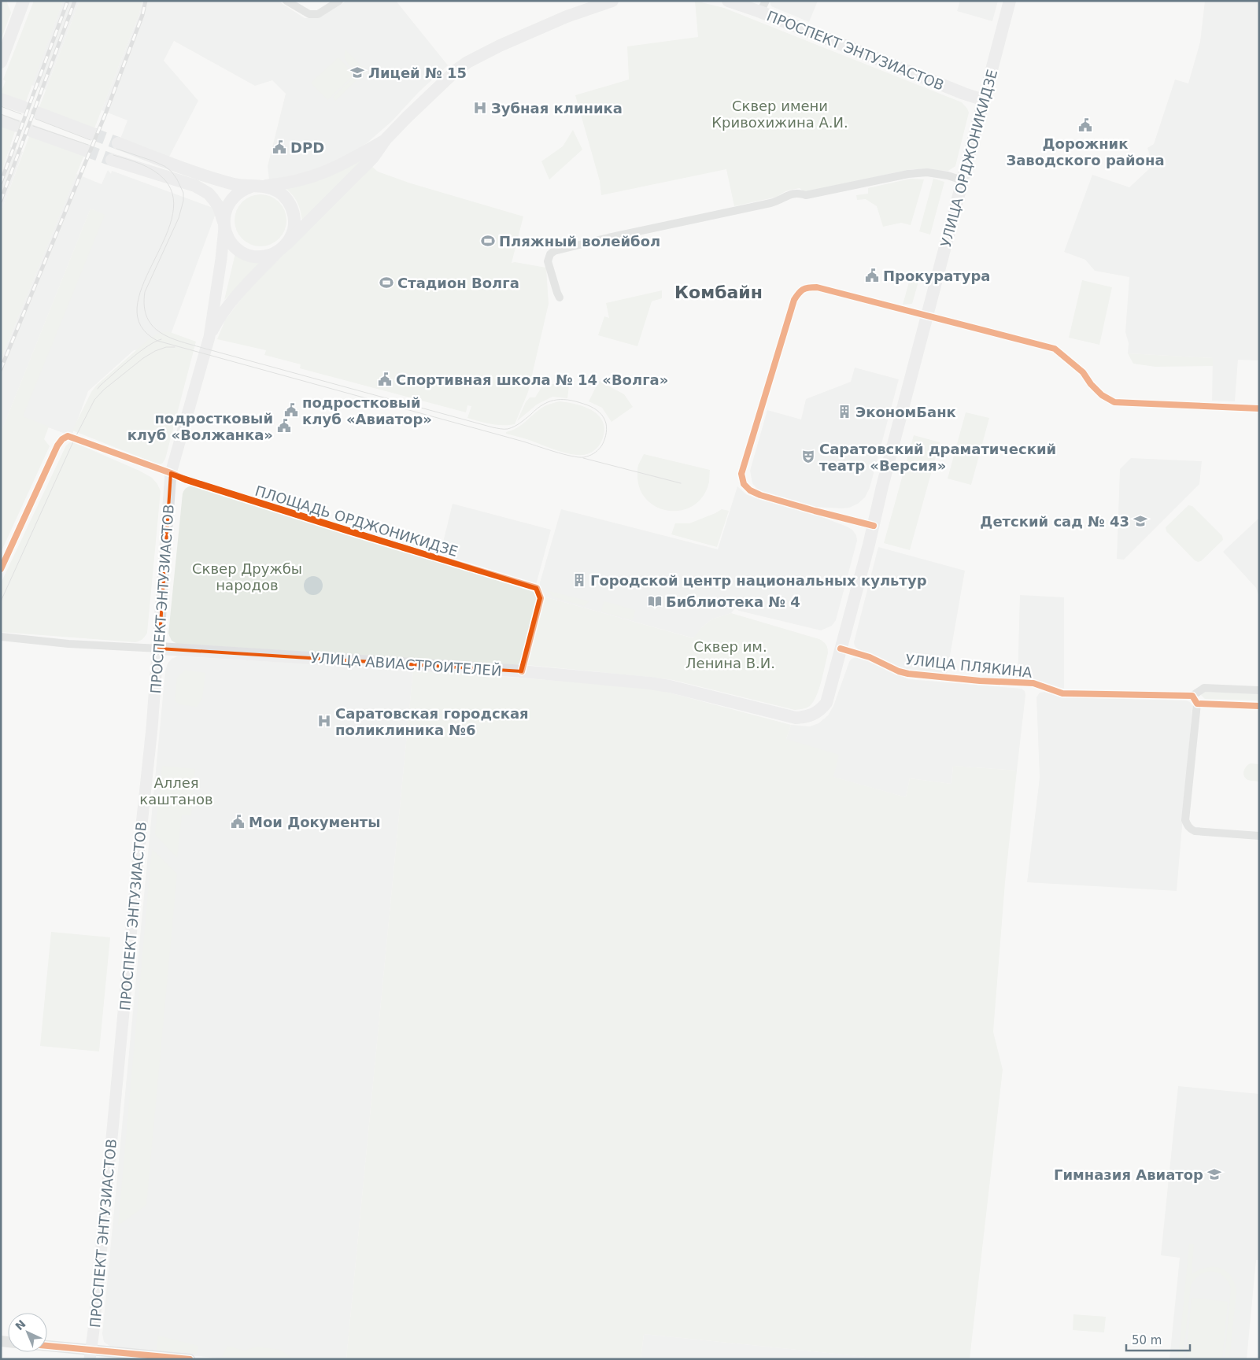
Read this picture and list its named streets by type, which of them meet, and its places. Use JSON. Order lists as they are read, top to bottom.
{
  "streets": {
    "main road": ["ПРОСПЕКТ ЭНТУЗИАСТОВ", "УЛИЦА ОРДЖОНИКИДЗЕ", "УЛИЦА АВИАСТРОИТЕЛЕЙ"],
    "street": ["ПЛОЩАДЬ ОРДЖОНИКИДЗЕ", "УЛИЦА ПЛЯКИНА"]
  },
  "crossings": [
    ["ПРОСПЕКТ ЭНТУЗИАСТОВ", "УЛИЦА ОРДЖОНИКИДЗЕ"],
    ["ПРОСПЕКТ ЭНТУЗИАСТОВ", "ПЛОЩАДЬ ОРДЖОНИКИДЗЕ"],
    ["ПРОСПЕКТ ЭНТУЗИАСТОВ", "УЛИЦА АВИАСТРОИТЕЛЕЙ"],
    ["УЛИЦА ОРДЖОНИКИДЗЕ", "УЛИЦА АВИАСТРОИТЕЛЕЙ"],
    ["УЛИЦА ОРДЖОНИКИДЗЕ", "УЛИЦА ПЛЯКИНА"],
    ["ПЛОЩАДЬ ОРДЖОНИКИДЗЕ", "УЛИЦА АВИАСТРОИТЕЛЕЙ"]
  ],
  "districts": ["Комбайн"],
  "parks": [
    "Сквер имени Кривохижина А.И.",
    "Сквер Дружбы народов",
    "Сквер им. Ленина В.И.",
    "Аллея каштанов"
  ],
  "places": {
    "school or university": ["Лицей № 15", "Детский сад № 43", "Гимназия Авиатор"],
    "hospital": ["Зубная клиника", "Саратовская городская поликлиника №6"],
    "public building": [
      "Дорожник Заводского района",
      "DPD",
      "Прокуратура",
      "Спортивная школа № 14 «Волга»",
      "подростковый клуб «Авиатор»",
      "подростковый клуб «Волжанка»",
      "Мои Документы"
    ],
    "sports": ["Пляжный волейбол", "Стадион Волга"],
    "building": ["ЭкономБанк", "Городской центр национальных культур"],
    "theatre": ["Саратовский драматический театр «Версия»"],
    "library": ["Библиотека № 4"]
  },
  "scale_bar": "50 m",
  "north": "top left"
}
